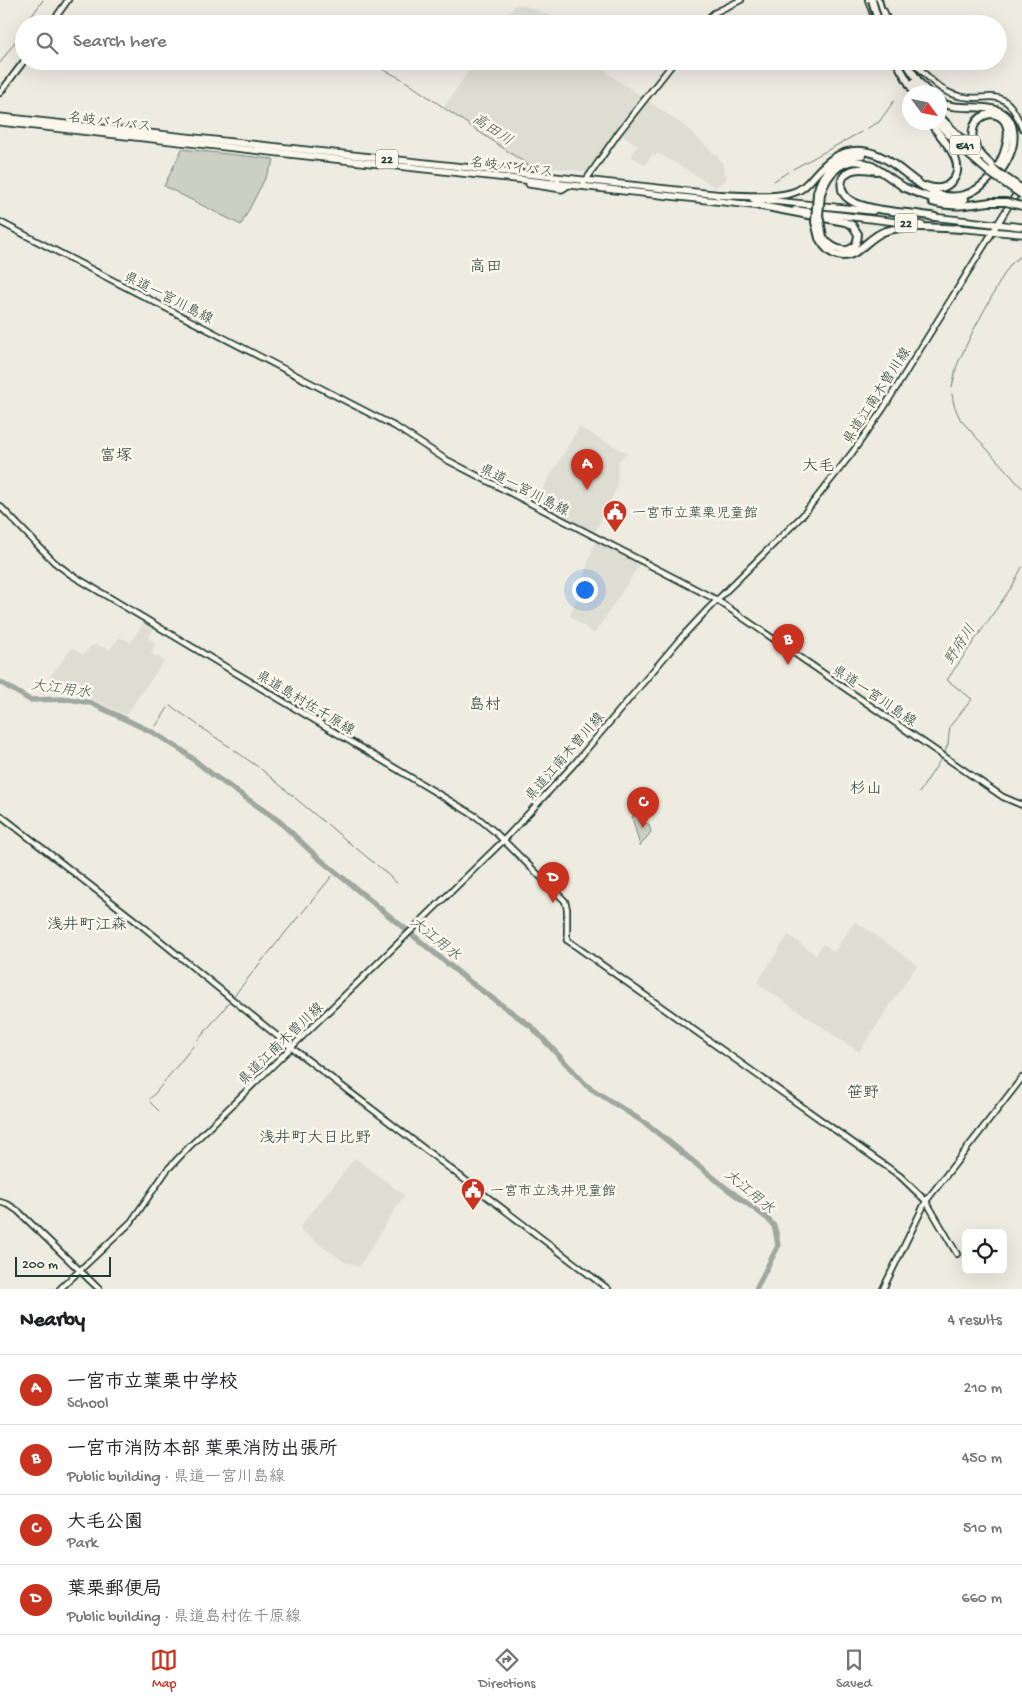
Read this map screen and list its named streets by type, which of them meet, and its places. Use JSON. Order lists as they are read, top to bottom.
{
  "streets": {
    "highway": ["名岐バイパス", "E41", "22"],
    "main road": ["県道一宮川島線", "県道江南木曽川線", "県道島村佐千原線"]
  },
  "crossings": [
    ["名岐バイパス", "22"],
    ["E41", "県道江南木曽川線"],
    ["22", "県道江南木曽川線"],
    ["県道一宮川島線", "県道江南木曽川線"],
    ["県道江南木曽川線", "県道島村佐千原線"]
  ],
  "districts": [
    "高田",
    "富塚",
    "大毛",
    "島村",
    "杉山",
    "浅井町江森",
    "笹野",
    "浅井町大日比野"
  ],
  "water": ["高田川", "野府川", "大江用水"],
  "places": {
    "public building": ["一宮市立葉栗児童館", "一宮市立浅井児童館"]
  },
  "scale_bar": "200 m",
  "north": "bottom right",
  "page": {
    "search": "Search here",
    "pins": [
      "A",
      "B",
      "C",
      "D"
    ],
    "scale": "200 m",
    "heading": ["Nearby", "4 results"],
    "list": [
      {
        "mark": "A",
        "name": "一宮市立葉栗中学校",
        "note": "School",
        "value": "210 m"
      },
      {
        "mark": "B",
        "name": "一宮市消防本部 葉栗消防出張所",
        "note": "Public building · 県道一宮川島線",
        "value": "450 m"
      },
      {
        "mark": "C",
        "name": "大毛公園",
        "note": "Park",
        "value": "510 m"
      },
      {
        "mark": "D",
        "name": "葉栗郵便局",
        "note": "Public building · 県道島村佐千原線",
        "value": "660 m"
      }
    ],
    "nav": ["Map", "Directions", "Saved"]
  }
}
